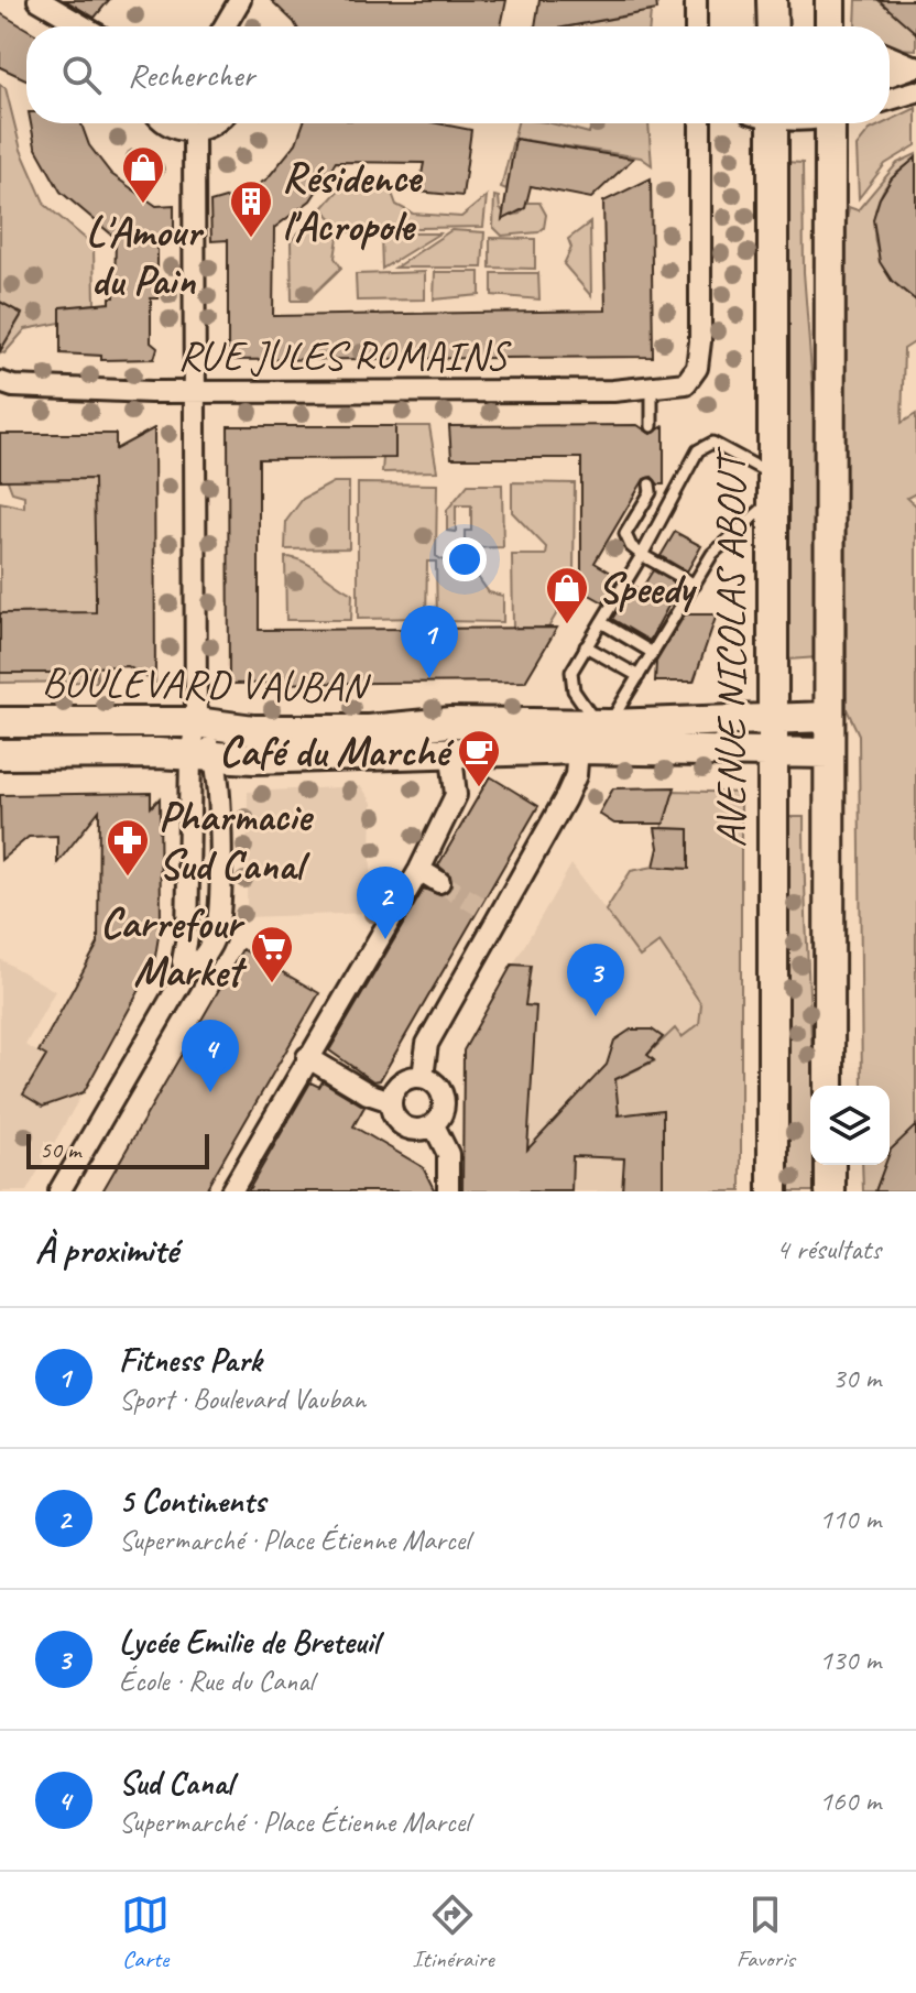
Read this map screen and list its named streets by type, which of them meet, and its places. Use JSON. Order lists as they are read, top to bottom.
{
  "streets": {
    "main road": ["AVENUE NICOLAS ABOUT", "BOULEVARD VAUBAN"],
    "street": ["RUE JULES ROMAINS"]
  },
  "crossings": [
    ["AVENUE NICOLAS ABOUT", "BOULEVARD VAUBAN"]
  ],
  "places": {
    "shop": ["L'Amour du Pain", "Speedy"],
    "building": ["Résidence l'Acropole"],
    "cafe": ["Café du Marché"],
    "pharmacy": ["Pharmacie Sud Canal"],
    "supermarket": ["Carrefour Market"]
  },
  "scale_bar": "50 m",
  "page": {
    "search": "Rechercher",
    "pins": [
      "1",
      "2",
      "3",
      "4"
    ],
    "scale": "50 m",
    "heading": ["À proximité", "4 résultats"],
    "list": [
      {
        "mark": "1",
        "name": "Fitness Park",
        "note": "Sport · Boulevard Vauban",
        "value": "30 m"
      },
      {
        "mark": "2",
        "name": "5 Continents",
        "note": "Supermarché · Place Étienne Marcel",
        "value": "110 m"
      },
      {
        "mark": "3",
        "name": "Lycée Emilie de Breteuil",
        "note": "École · Rue du Canal",
        "value": "130 m"
      },
      {
        "mark": "4",
        "name": "Sud Canal",
        "note": "Supermarché · Place Étienne Marcel",
        "value": "160 m"
      }
    ],
    "nav": ["Carte", "Itinéraire", "Favoris"]
  }
}
